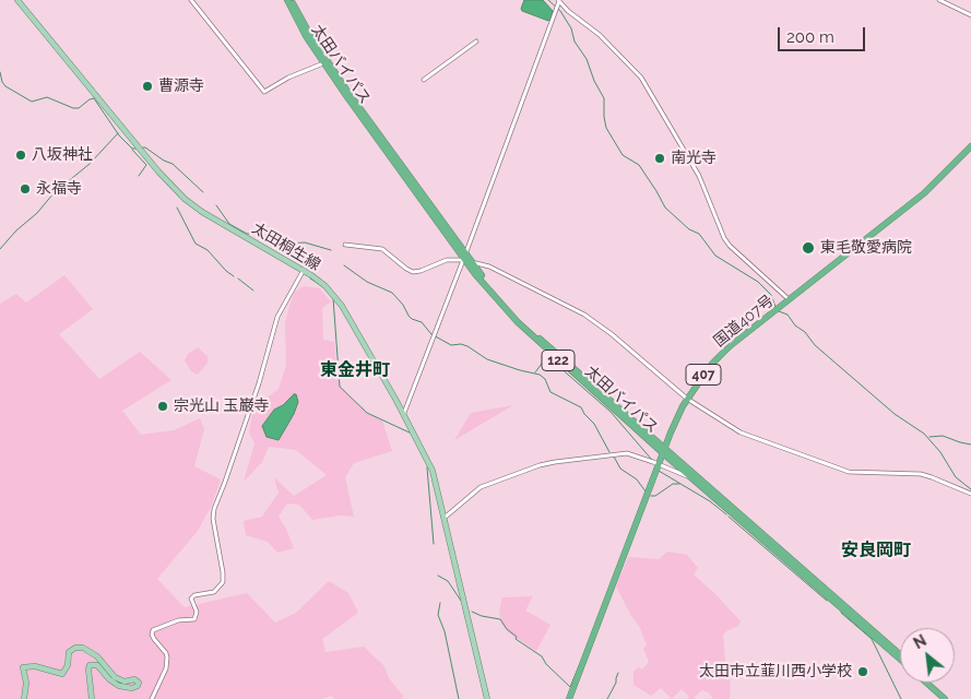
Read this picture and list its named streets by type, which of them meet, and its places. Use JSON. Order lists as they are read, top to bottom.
{
  "streets": {
    "highway": [
      "太田バイパス",
      "国道407号",
      "122",
      "407"
    ],
    "main road": ["太田桐生線"]
  },
  "crossings": [
    ["太田バイパス", "国道407号"]
  ],
  "districts": ["東金井町", "安良岡町"],
  "places": [
    "曹源寺",
    "八坂神社",
    "南光寺",
    "永福寺",
    "東毛敬愛病院",
    "宗光山 玉巌寺",
    "太田市立韮川西小学校"
  ],
  "scale_bar": "200 m",
  "north": "top left"
}
